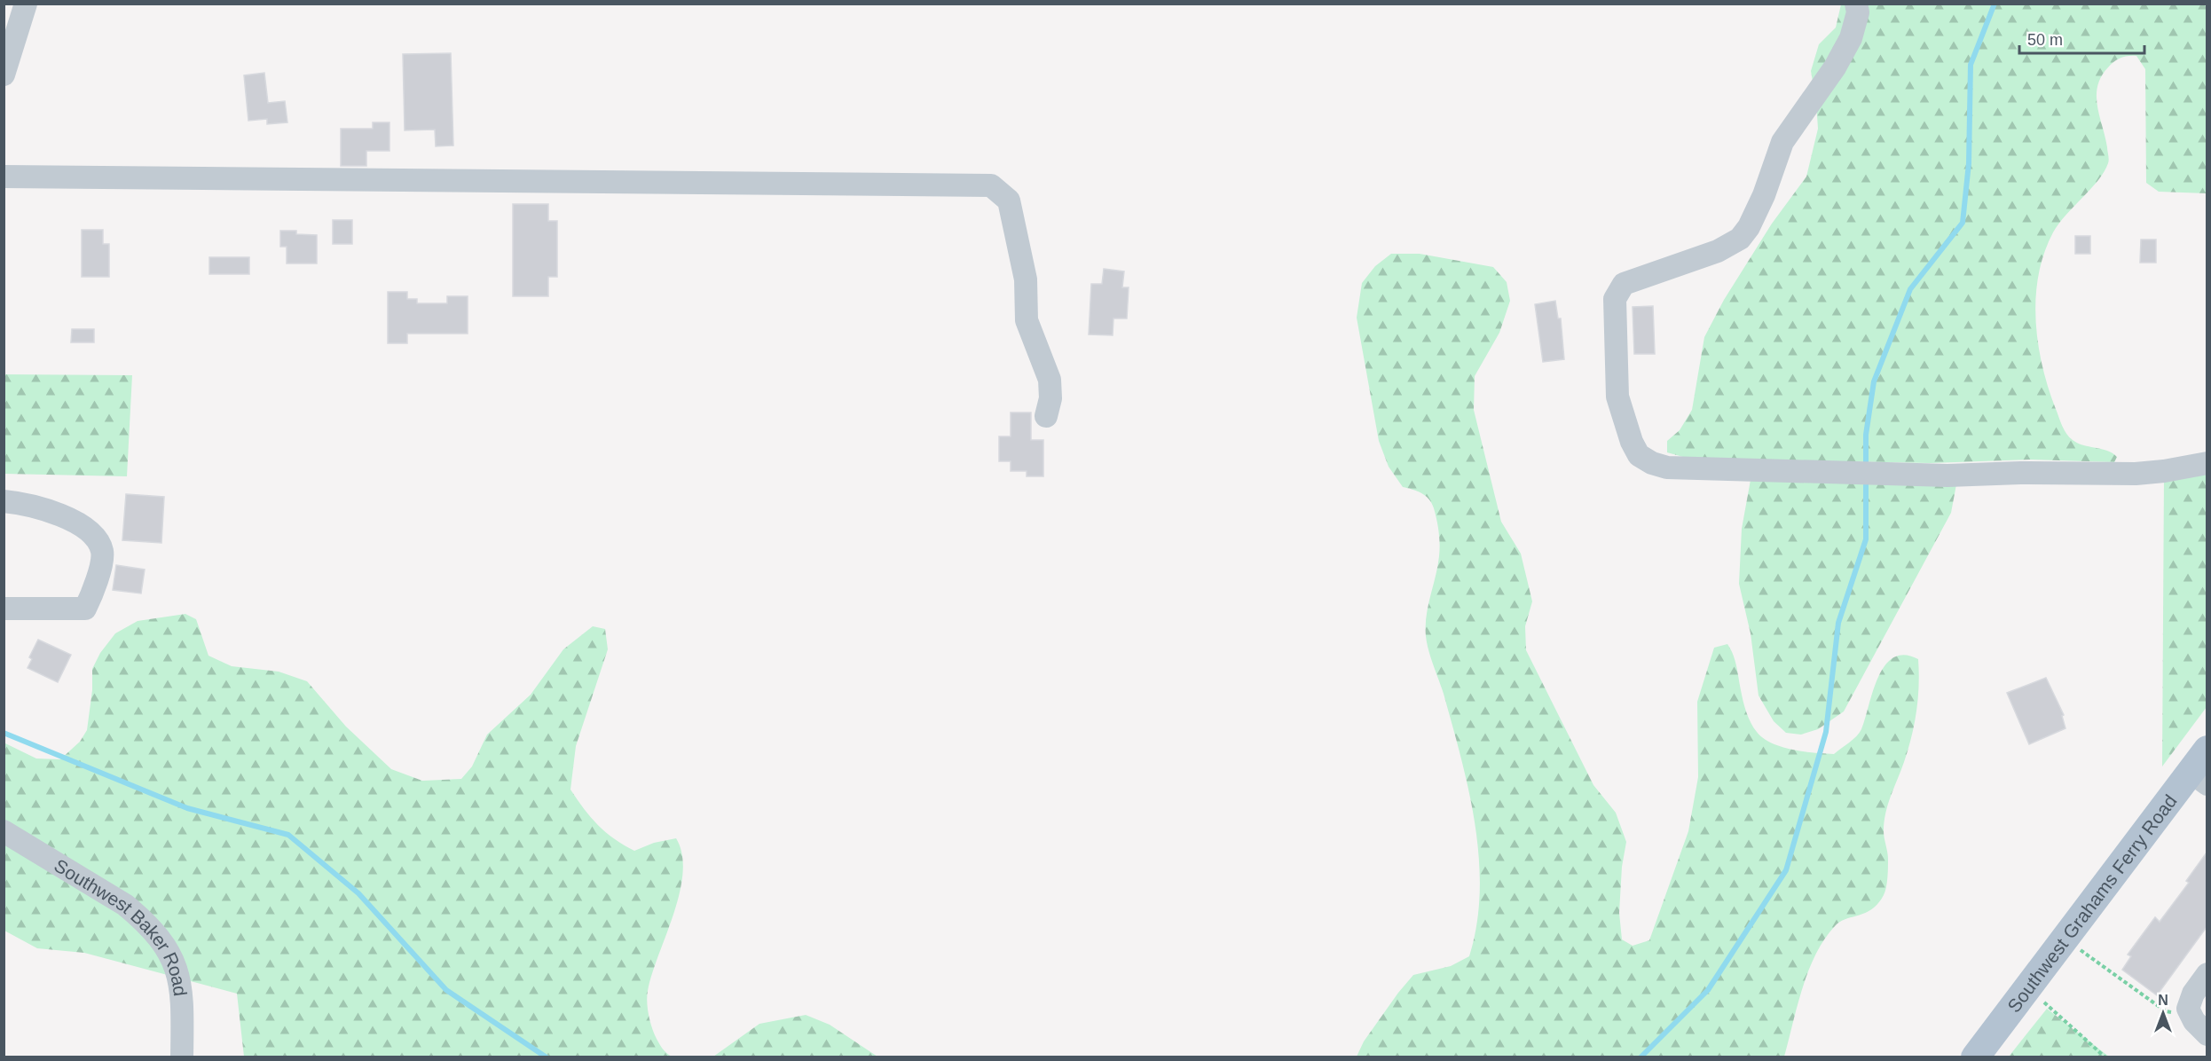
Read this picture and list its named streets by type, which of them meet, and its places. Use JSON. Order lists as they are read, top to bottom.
{
  "streets": {
    "main road": ["Southwest Grahams Ferry Road"],
    "street": ["Southwest Baker Road"]
  },
  "scale_bar": "50 m",
  "north": "top"
}
